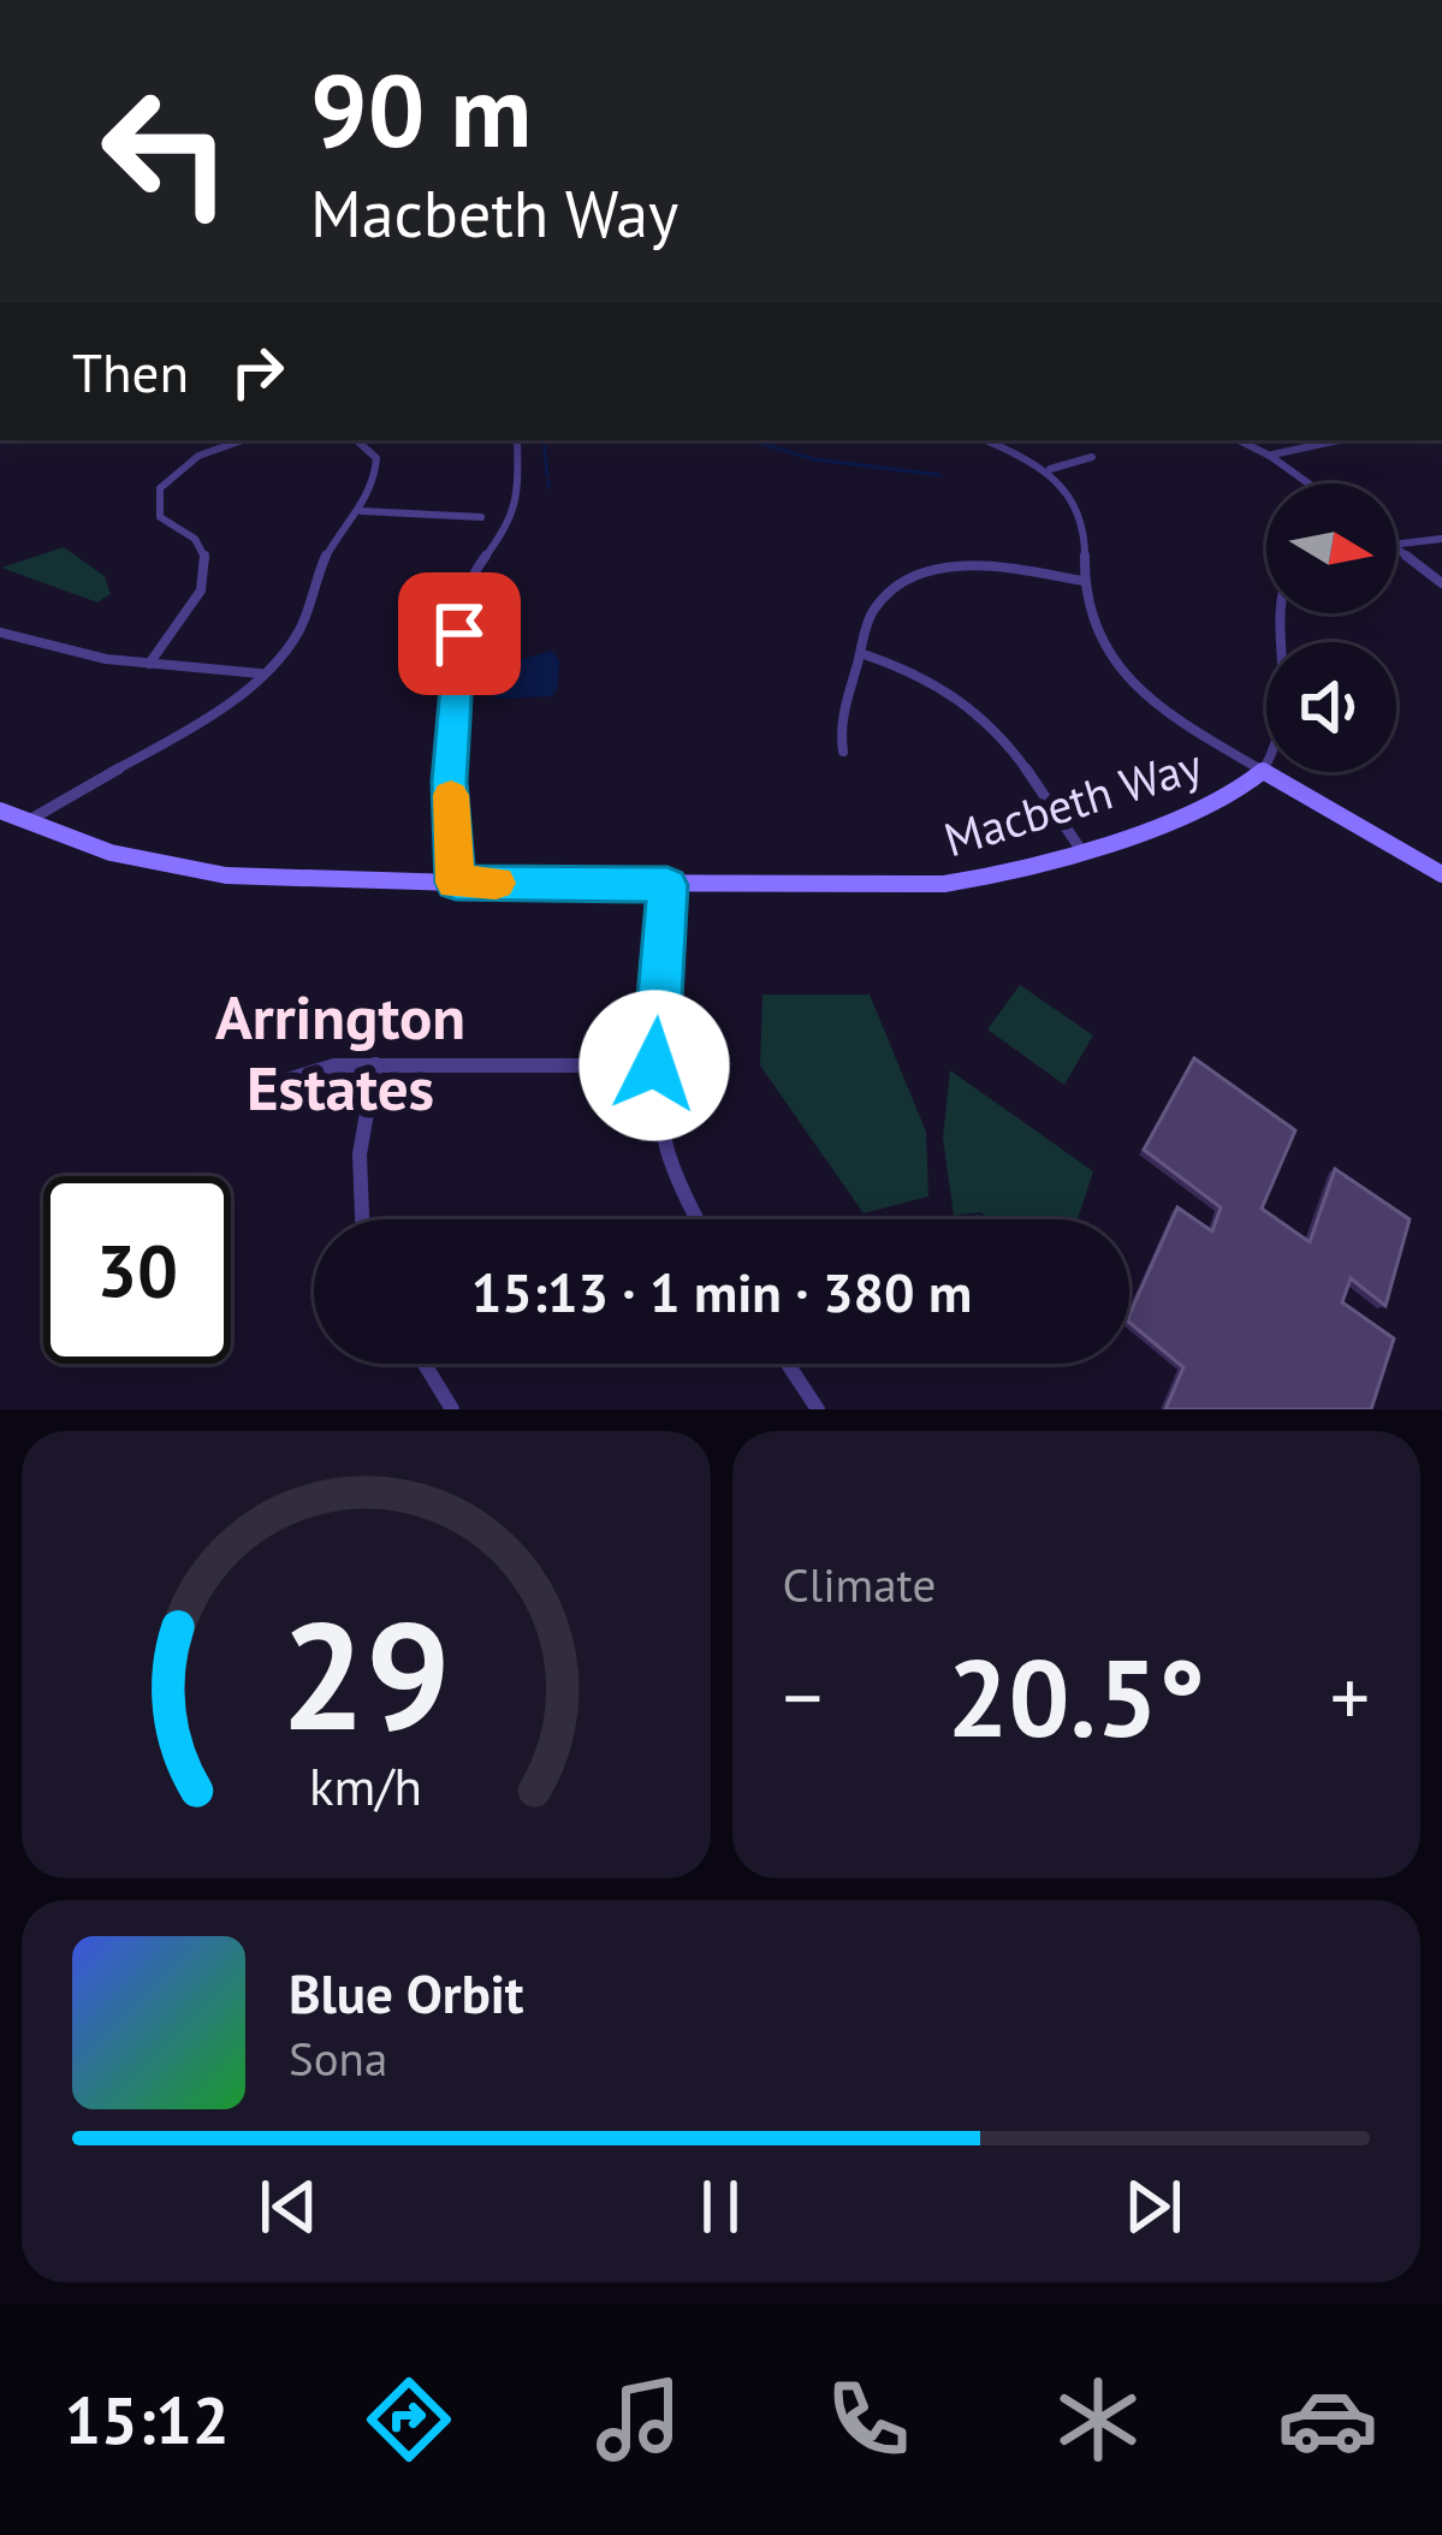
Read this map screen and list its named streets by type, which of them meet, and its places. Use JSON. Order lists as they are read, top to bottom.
{
  "streets": {
    "street": ["Macbeth Way"]
  },
  "districts": ["Arrington Estates"],
  "north": "right",
  "page": {
    "turn": ["90 m", "Macbeth Way"],
    "then": "Then",
    "limit": "30",
    "trip": "15:13 · 1 min · 380 m",
    "tile": "Climate",
    "heat": ["−", "20.5°", "+"],
    "song": ["Blue Orbit", "Sona"],
    "tabs": "15:12",
    "gauge": ["29", "km/h"]
  }
}
